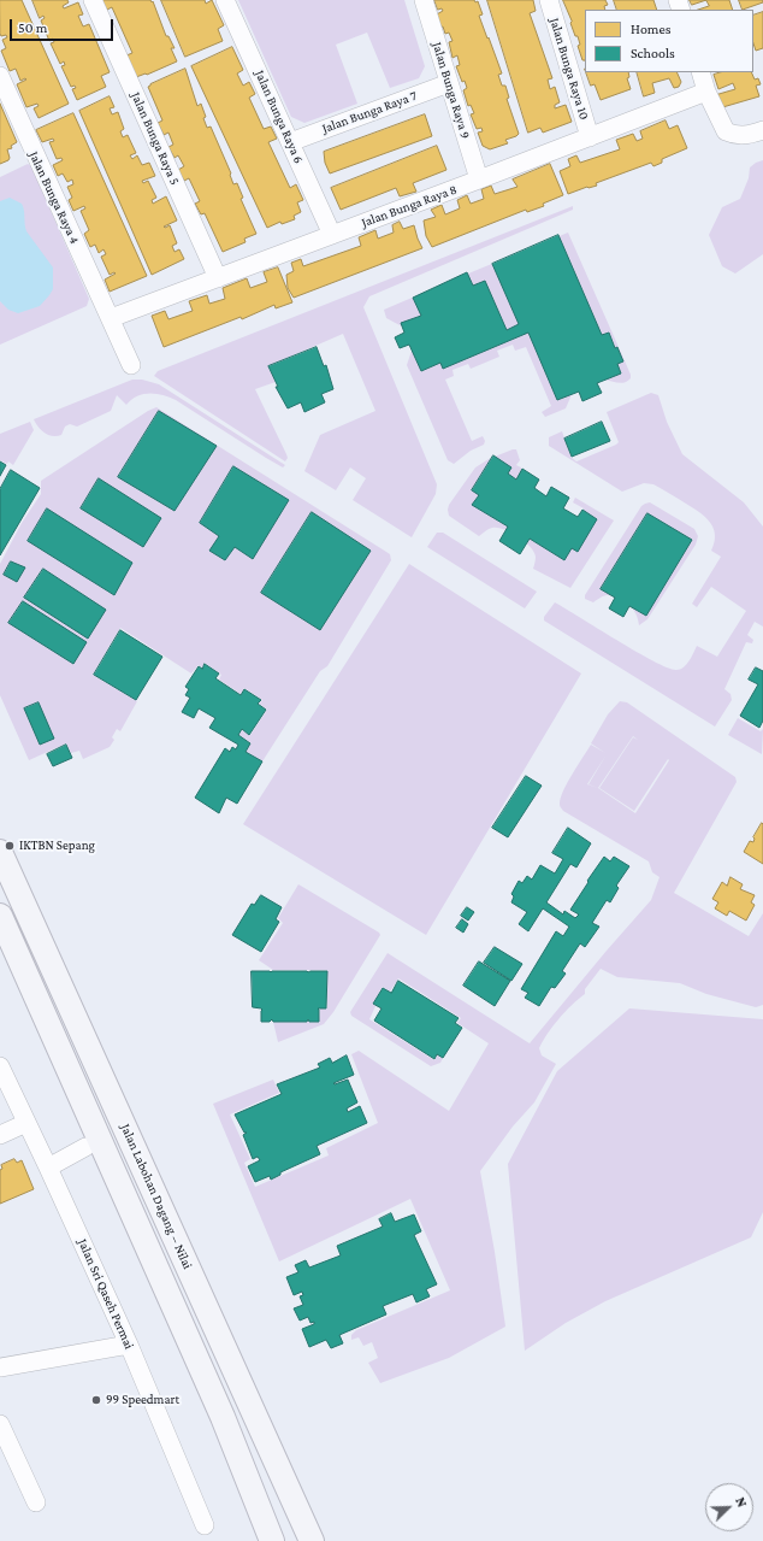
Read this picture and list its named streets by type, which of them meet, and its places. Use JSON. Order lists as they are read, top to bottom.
{
  "streets": {
    "main road": ["Jalan Labohan Dagang ‒ Nilai"],
    "street": [
      "Jalan Bunga Raya 10",
      "Jalan Bunga Raya 9",
      "Jalan Bunga Raya 7",
      "Jalan Bunga Raya 6",
      "Jalan Bunga Raya 5",
      "Jalan Bunga Raya 4",
      "Jalan Bunga Raya 8",
      "Jalan Sri Qaseh Permai"
    ]
  },
  "crossings": [
    ["Jalan Bunga Raya 10", "Jalan Bunga Raya 8"],
    ["Jalan Bunga Raya 9", "Jalan Bunga Raya 7"],
    ["Jalan Bunga Raya 9", "Jalan Bunga Raya 8"],
    ["Jalan Bunga Raya 7", "Jalan Bunga Raya 6"],
    ["Jalan Bunga Raya 6", "Jalan Bunga Raya 8"],
    ["Jalan Bunga Raya 5", "Jalan Bunga Raya 8"],
    ["Jalan Bunga Raya 4", "Jalan Bunga Raya 8"]
  ],
  "places": ["IKTBN Sepang", "99 Speedmart"],
  "legend": ["Homes", "Schools"],
  "scale_bar": "50 m",
  "north": "top right"
}
